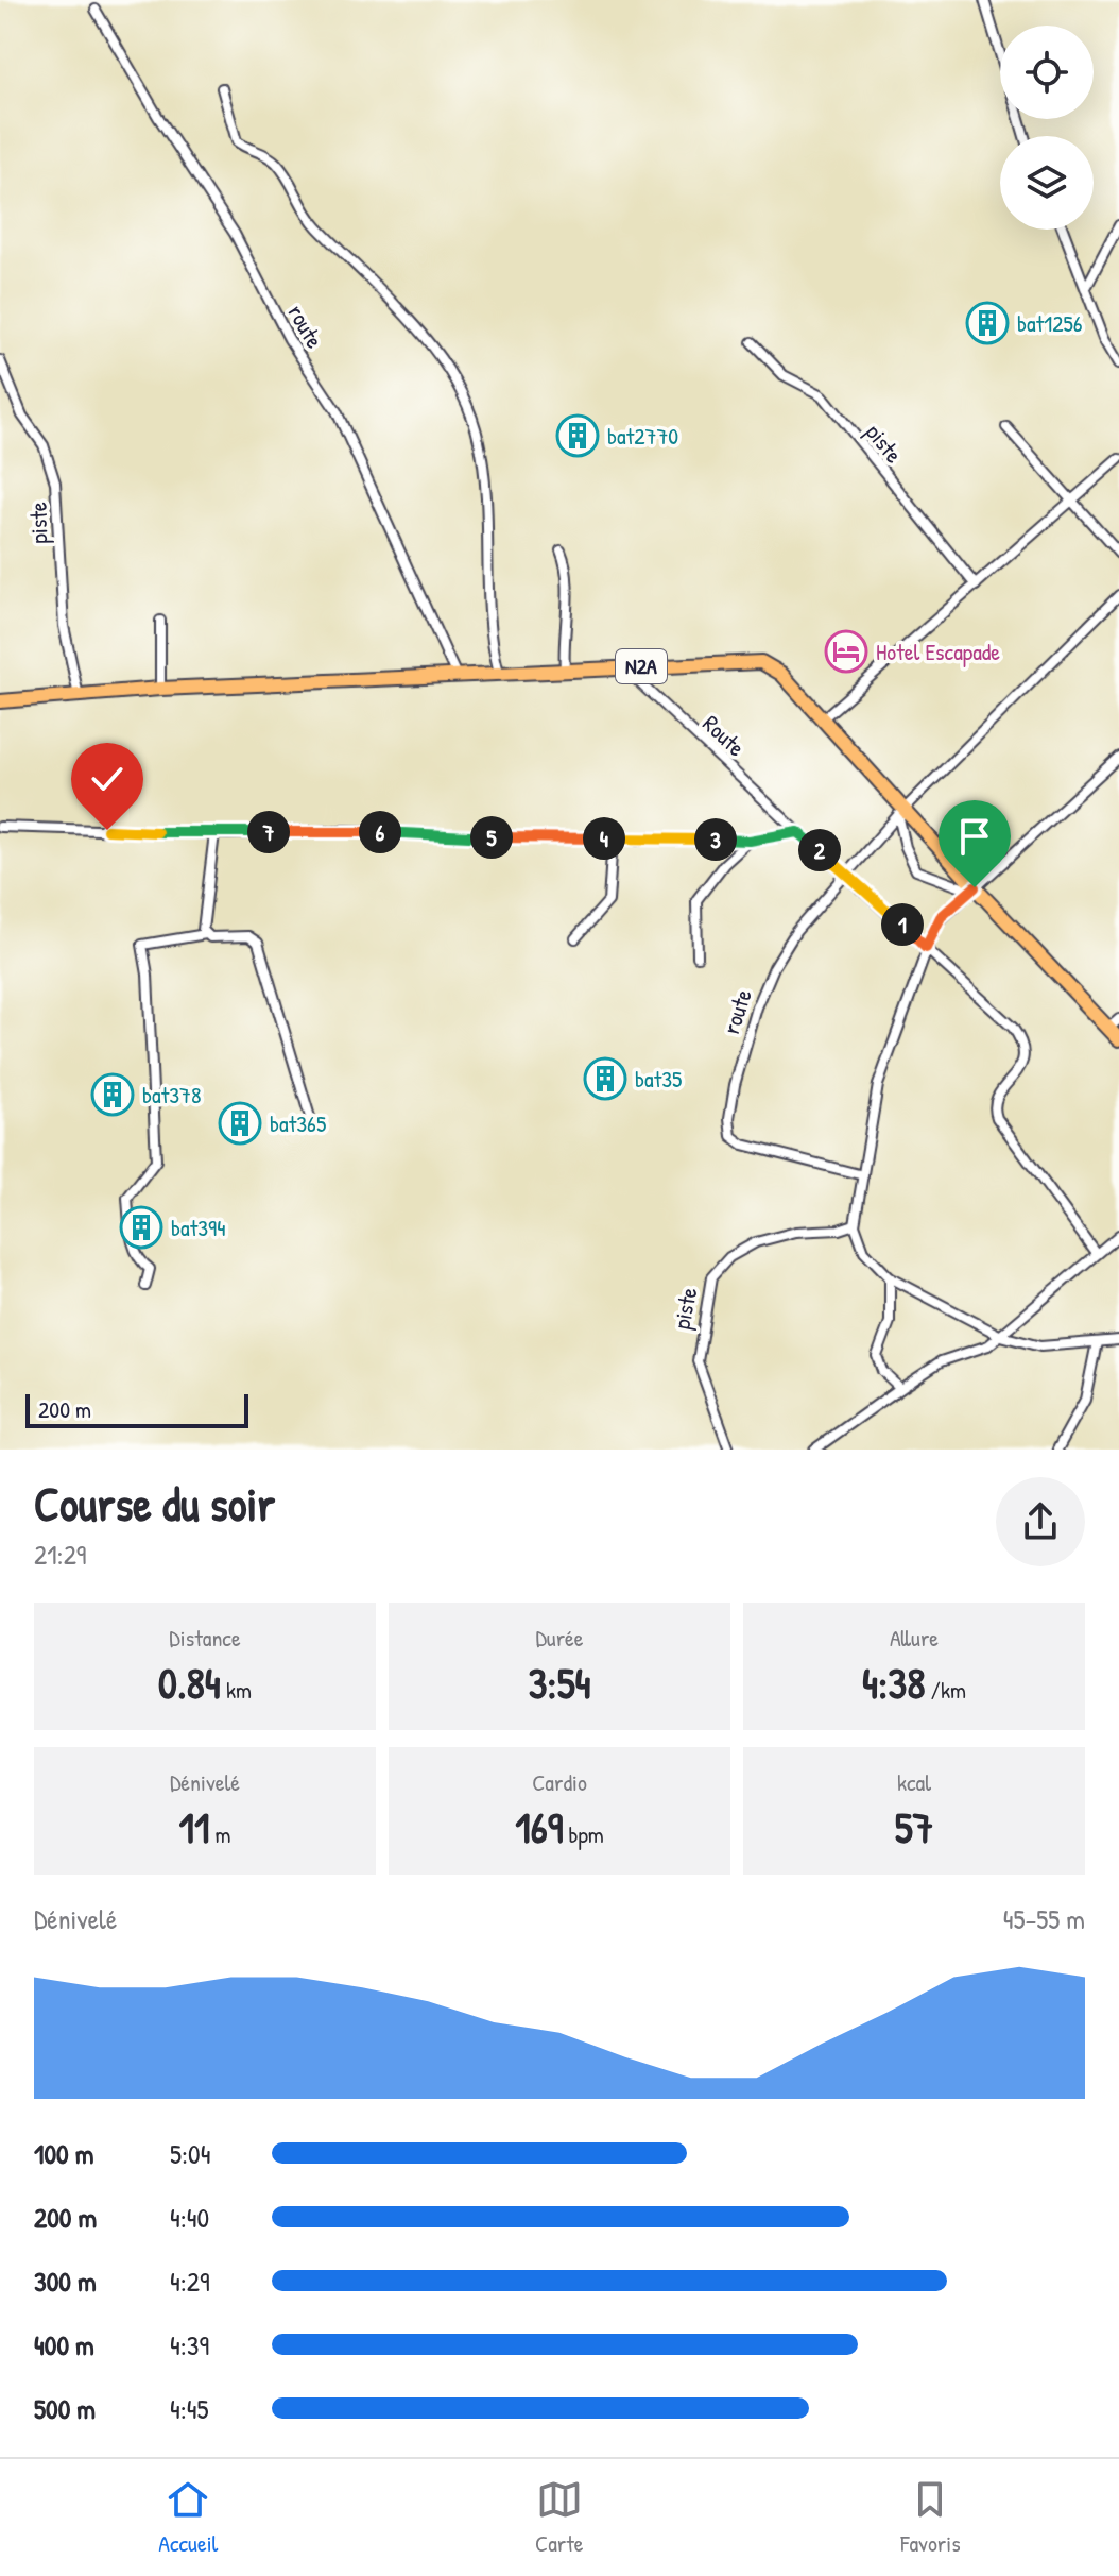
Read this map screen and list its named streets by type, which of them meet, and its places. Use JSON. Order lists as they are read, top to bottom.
{
  "streets": {
    "highway": ["N2A"],
    "street": ["route", "piste", "Route"]
  },
  "crossings": [
    ["route", "N2A"],
    ["route", "Route"],
    ["piste", "N2A"],
    ["N2A", "Route"]
  ],
  "places": {
    "building": [
      "bat1256",
      "bat2770",
      "bat35",
      "bat378",
      "bat365",
      "bat394"
    ],
    "hotel": ["Hotel Escapade"]
  },
  "scale_bar": "200 m",
  "page": {
    "pins": [
      "6",
      "7",
      "5",
      "4",
      "3",
      "2",
      "1"
    ],
    "scale": "200 m",
    "heading": ["Course du soir", "21:29"],
    "stats": [
      ["Distance", "0.84 km"],
      ["Durée", "3:54"],
      ["Allure", "4:38 /km"],
      ["Dénivelé", "11 m"],
      ["Cardio", "169 bpm"],
      ["kcal", "57"]
    ],
    "chart": ["Dénivelé", "45–55 m"],
    "list": [
      {
        "name": "100 m",
        "note": "5:04"
      },
      {
        "name": "200 m",
        "note": "4:40"
      },
      {
        "name": "300 m",
        "note": "4:29"
      },
      {
        "name": "400 m",
        "note": "4:39"
      },
      {
        "name": "500 m",
        "note": "4:45"
      }
    ],
    "tabs": ["Accueil", "Carte", "Favoris"]
  }
}
